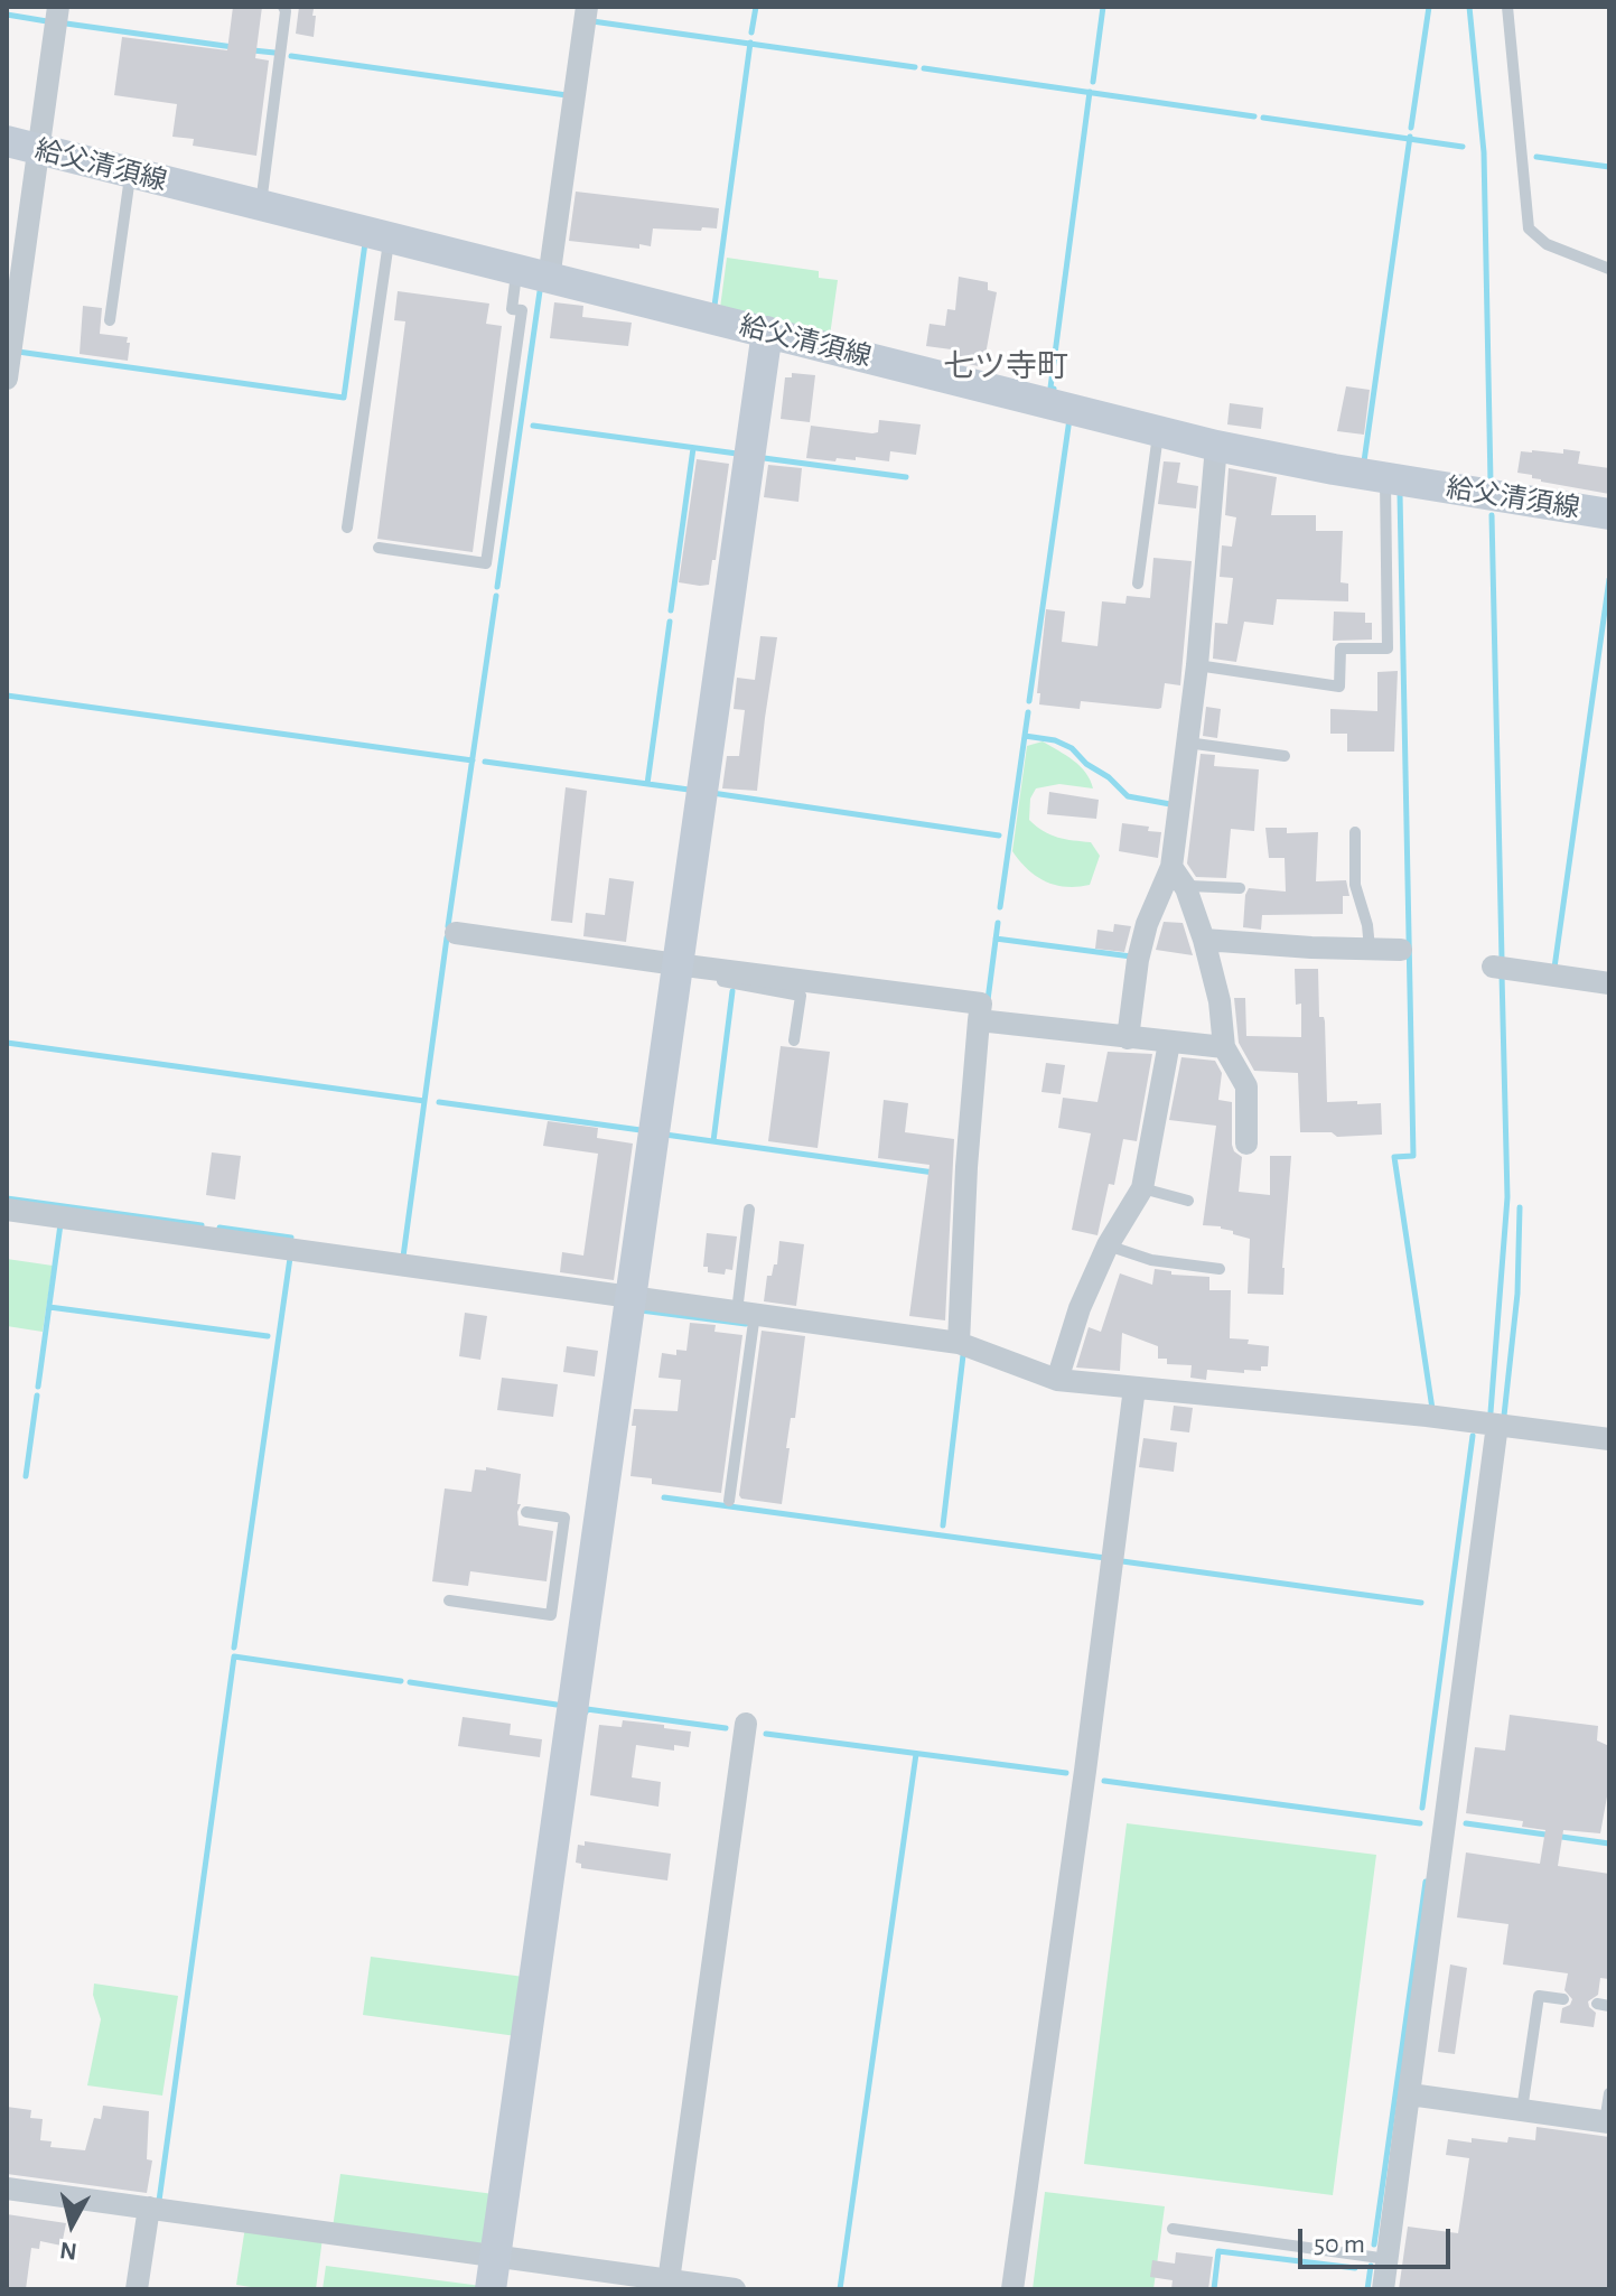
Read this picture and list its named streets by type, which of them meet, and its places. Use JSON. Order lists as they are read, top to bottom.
{
  "streets": {
    "street": ["給父清須線"]
  },
  "districts": ["七ツ寺町"],
  "scale_bar": "50 m",
  "north": "bottom"
}
